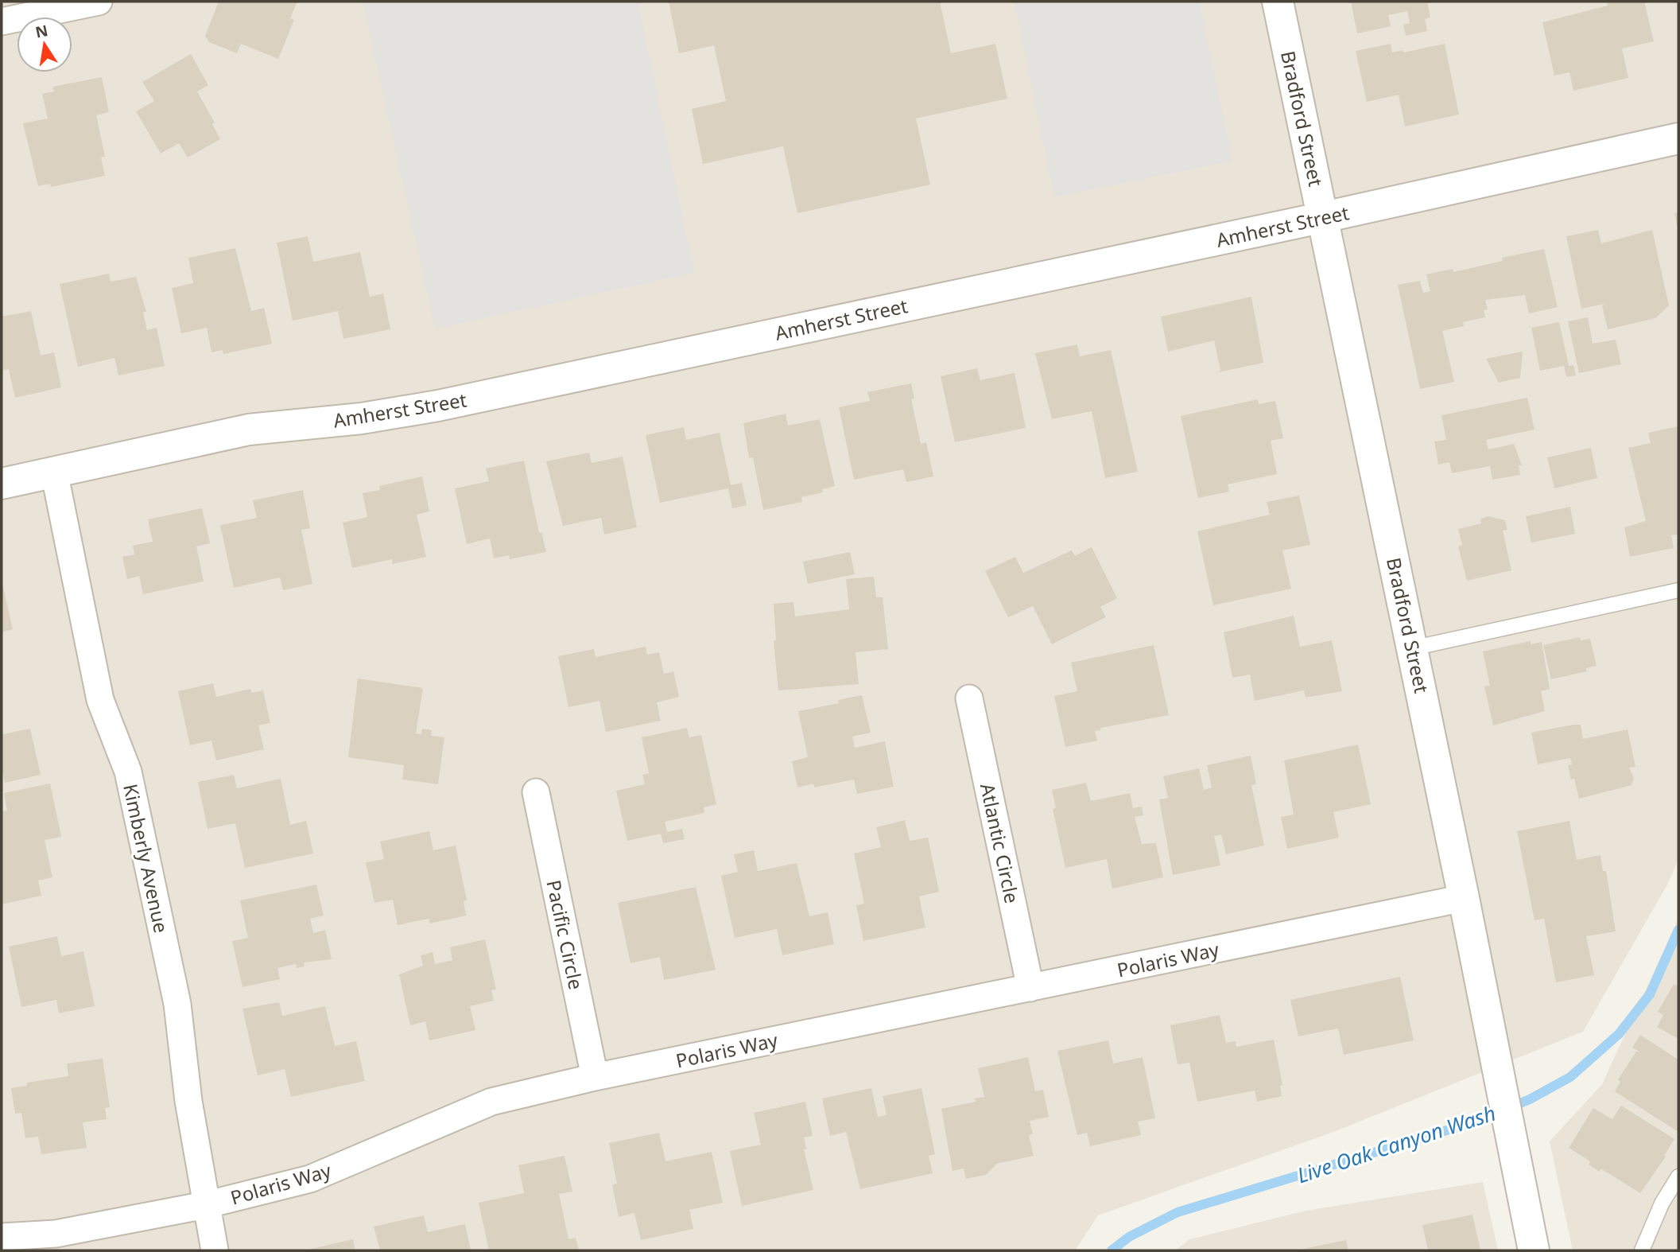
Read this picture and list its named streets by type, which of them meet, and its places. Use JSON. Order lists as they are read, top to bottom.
{
  "streets": {
    "street": [
      "Bradford Street",
      "Amherst Street",
      "Atlantic Circle",
      "Kimberly Avenue",
      "Pacific Circle",
      "Polaris Way"
    ]
  },
  "crossings": [
    ["Bradford Street", "Amherst Street"],
    ["Bradford Street", "Polaris Way"],
    ["Amherst Street", "Kimberly Avenue"],
    ["Atlantic Circle", "Polaris Way"],
    ["Kimberly Avenue", "Polaris Way"],
    ["Pacific Circle", "Polaris Way"]
  ],
  "water": ["Live Oak Canyon Wash"],
  "north": "top"
}
